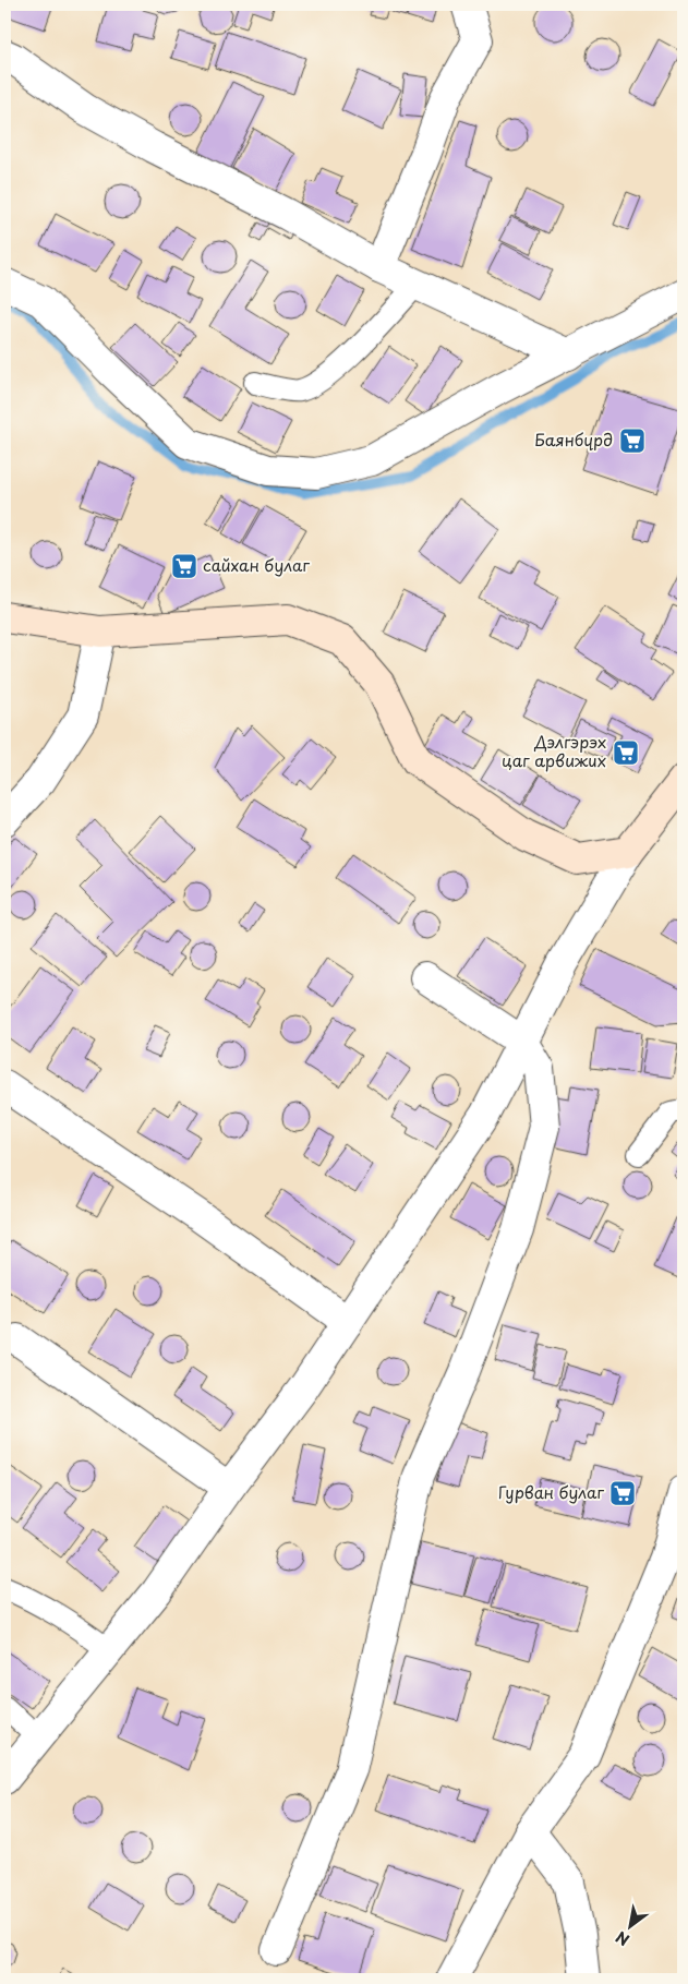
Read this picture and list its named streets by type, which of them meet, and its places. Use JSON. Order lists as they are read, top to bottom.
{
  "places": {
    "supermarket": [
      "Баянбүрд",
      "сайхан булаг",
      "Дэлгэрэх цаг арвижих",
      "Гурван булаг"
    ]
  },
  "north": "bottom left"
}
